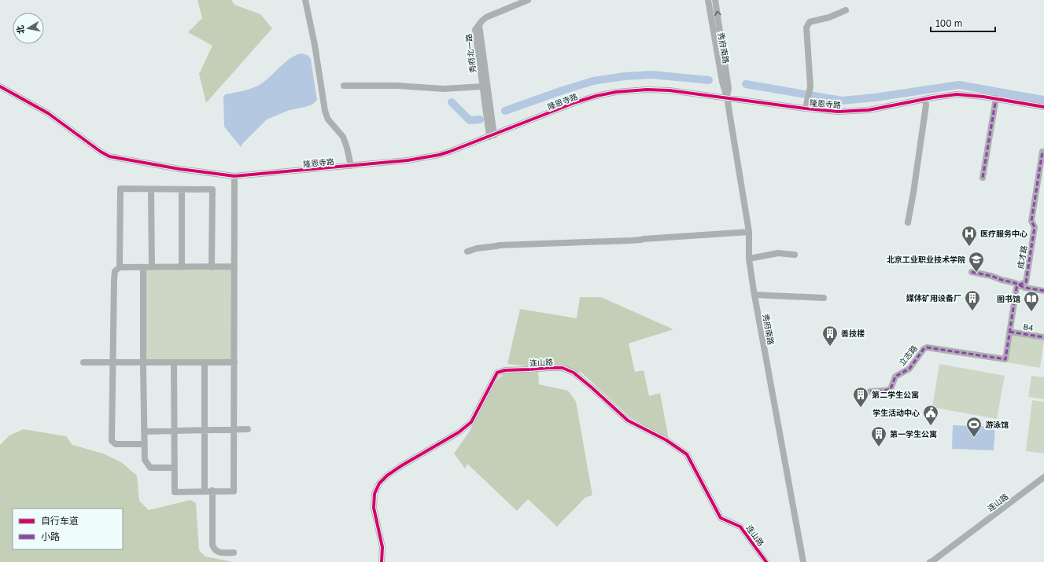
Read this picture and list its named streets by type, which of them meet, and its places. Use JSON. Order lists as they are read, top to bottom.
{
  "streets": {
    "street": [
      "秀府南路",
      "秀府北一路",
      "隆恩寺路",
      "成才路",
      "B4",
      "立志路",
      "连山路"
    ]
  },
  "crossings": [
    ["秀府南路", "隆恩寺路"],
    ["秀府北一路", "隆恩寺路"],
    ["成才路", "B4"],
    ["成才路", "立志路"]
  ],
  "places": {
    "hospital": ["医疗服务中心"],
    "school or university": ["北京工业职业技术学院"],
    "building": [
      "媒体矿用设备厂",
      "善技楼",
      "第二学生公寓",
      "第一学生公寓"
    ],
    "library": ["图书馆"],
    "public building": ["学生活动中心"],
    "sports": ["游泳馆"]
  },
  "legend": ["自行车道", "小路"],
  "scale_bar": "100 m",
  "north": "left"
}
